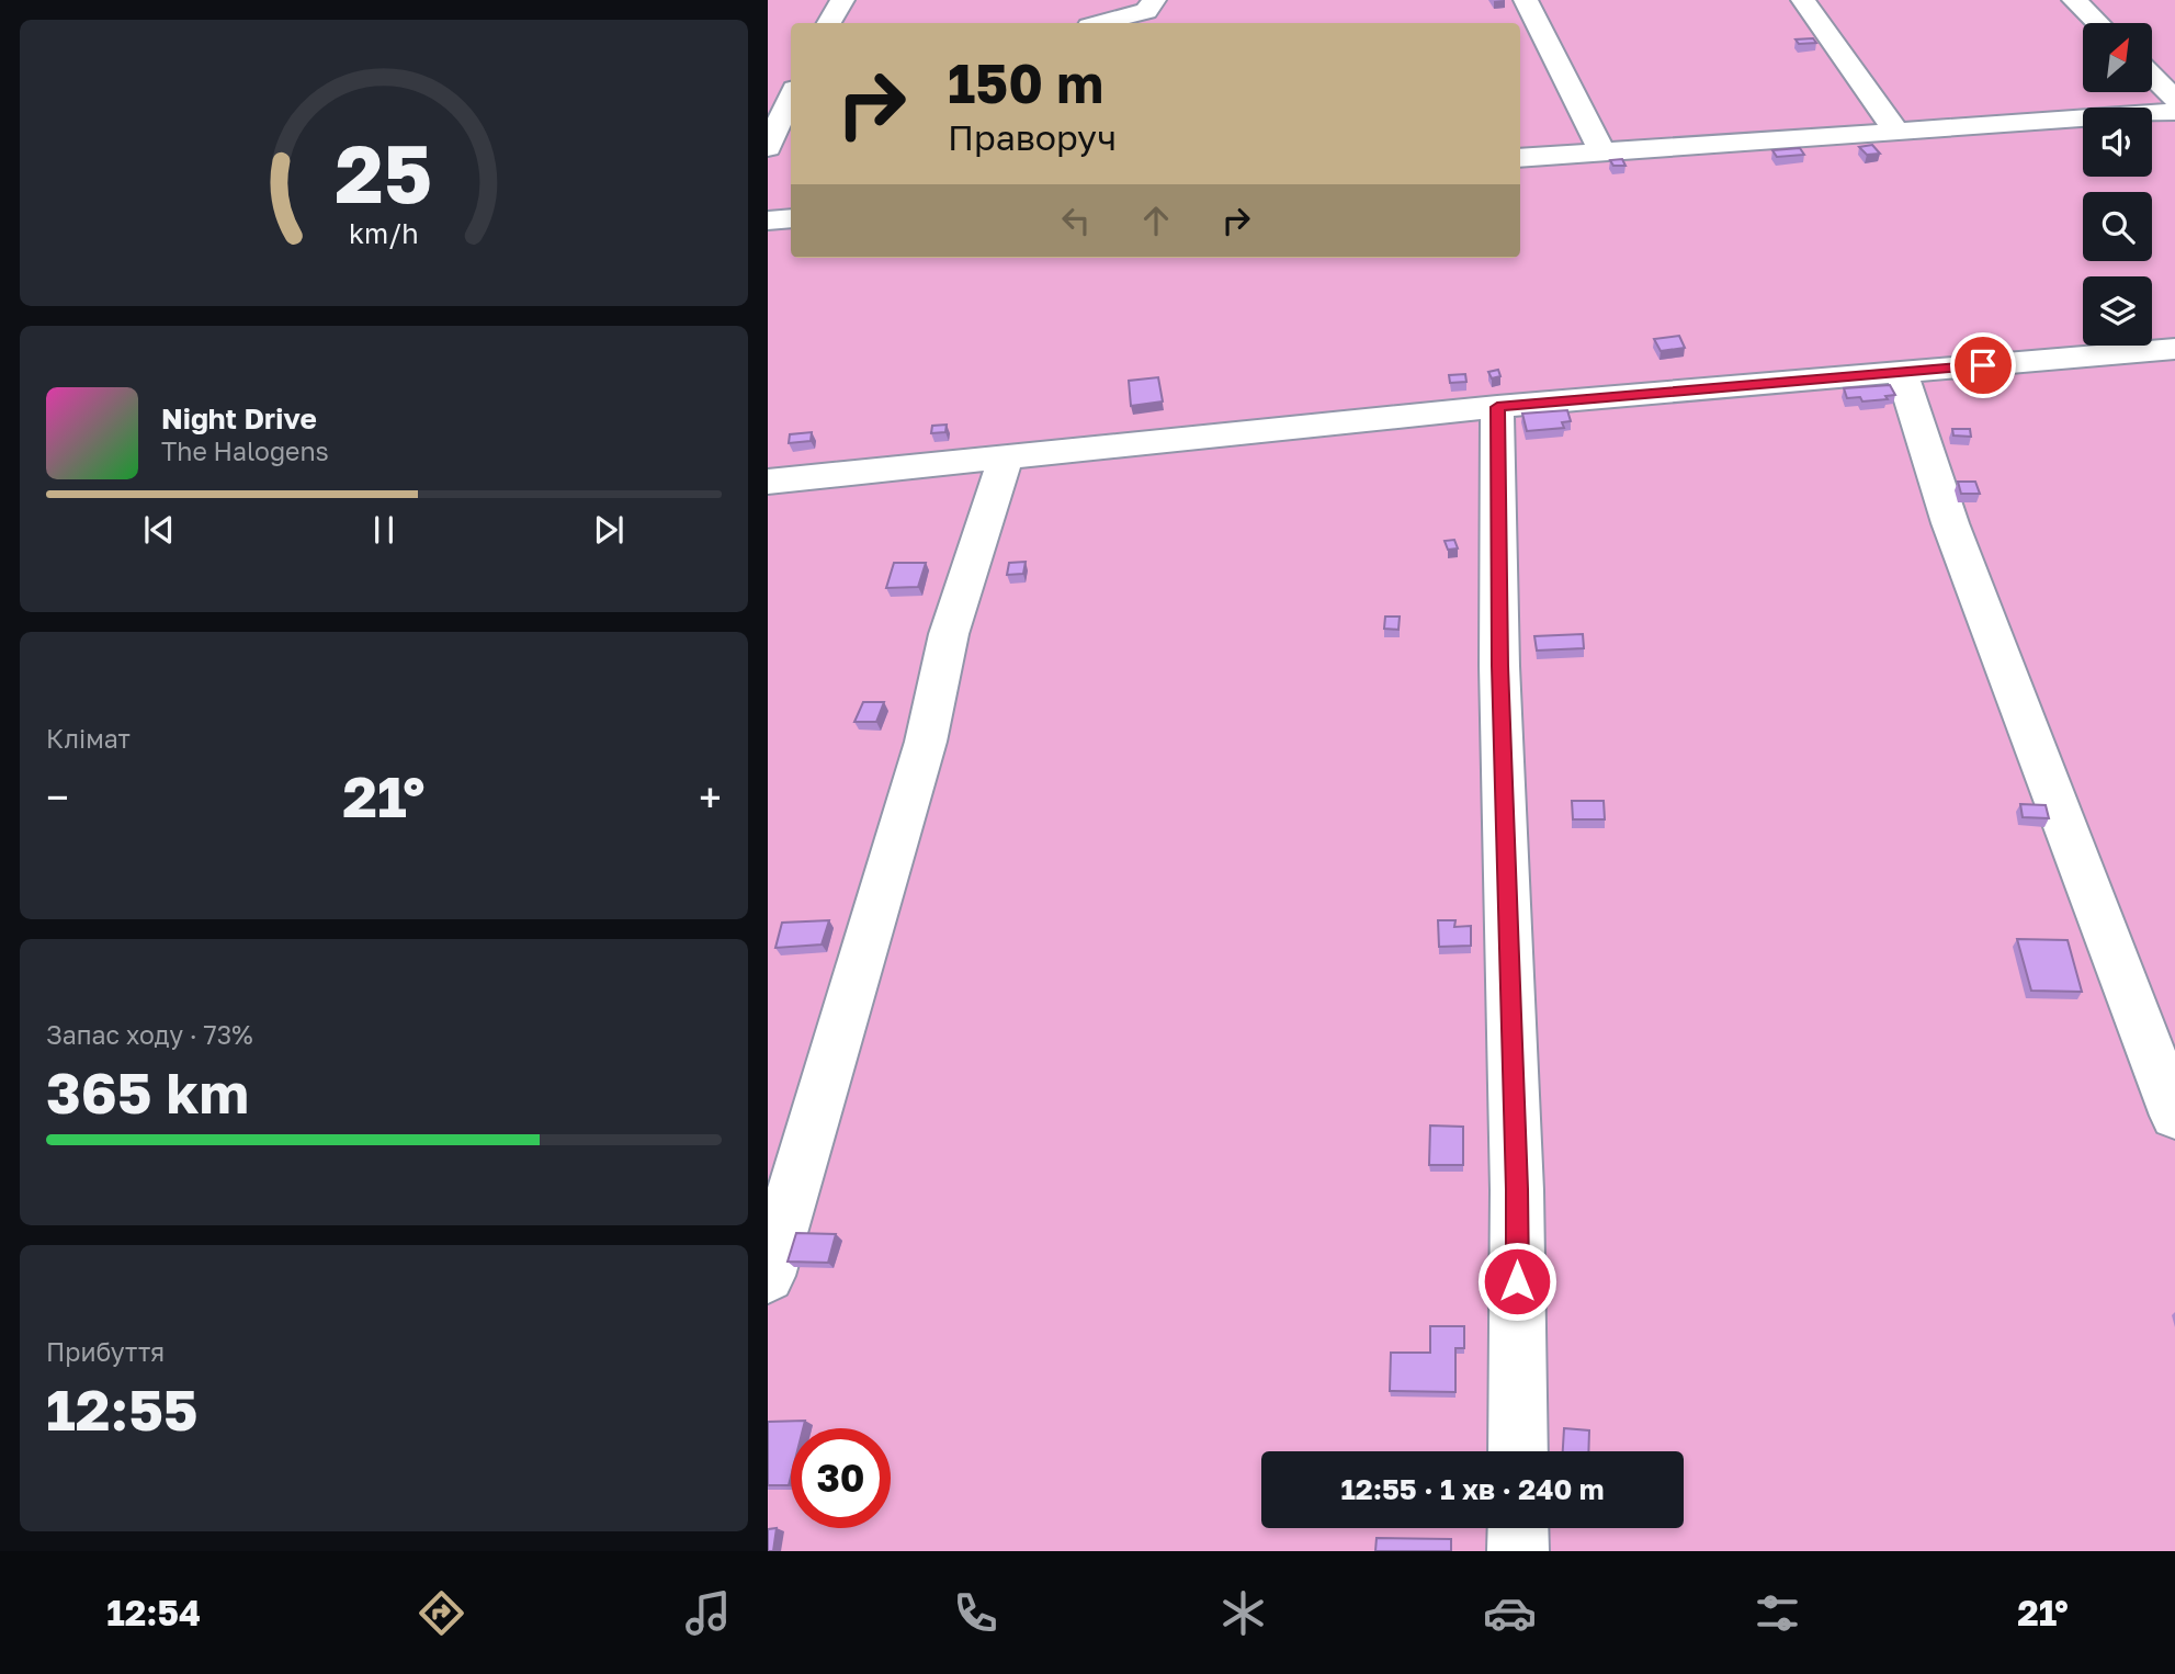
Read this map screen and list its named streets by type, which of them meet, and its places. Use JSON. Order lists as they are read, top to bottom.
{
  "north": "top right",
  "page": {
    "turn": ["150 m", "Праворуч"],
    "song": ["Night Drive", "The Halogens"],
    "tile": [
      "Клімат",
      ["Запас ходу · 73%", "365 km"],
      ["Прибуття", "12:55"]
    ],
    "heat": ["−", "21°", "+"],
    "limit": "30",
    "trip": "12:55 · 1 хв · 240 m",
    "tabs": ["12:54", "21°"],
    "gauge": ["25", "km/h"]
  }
}
